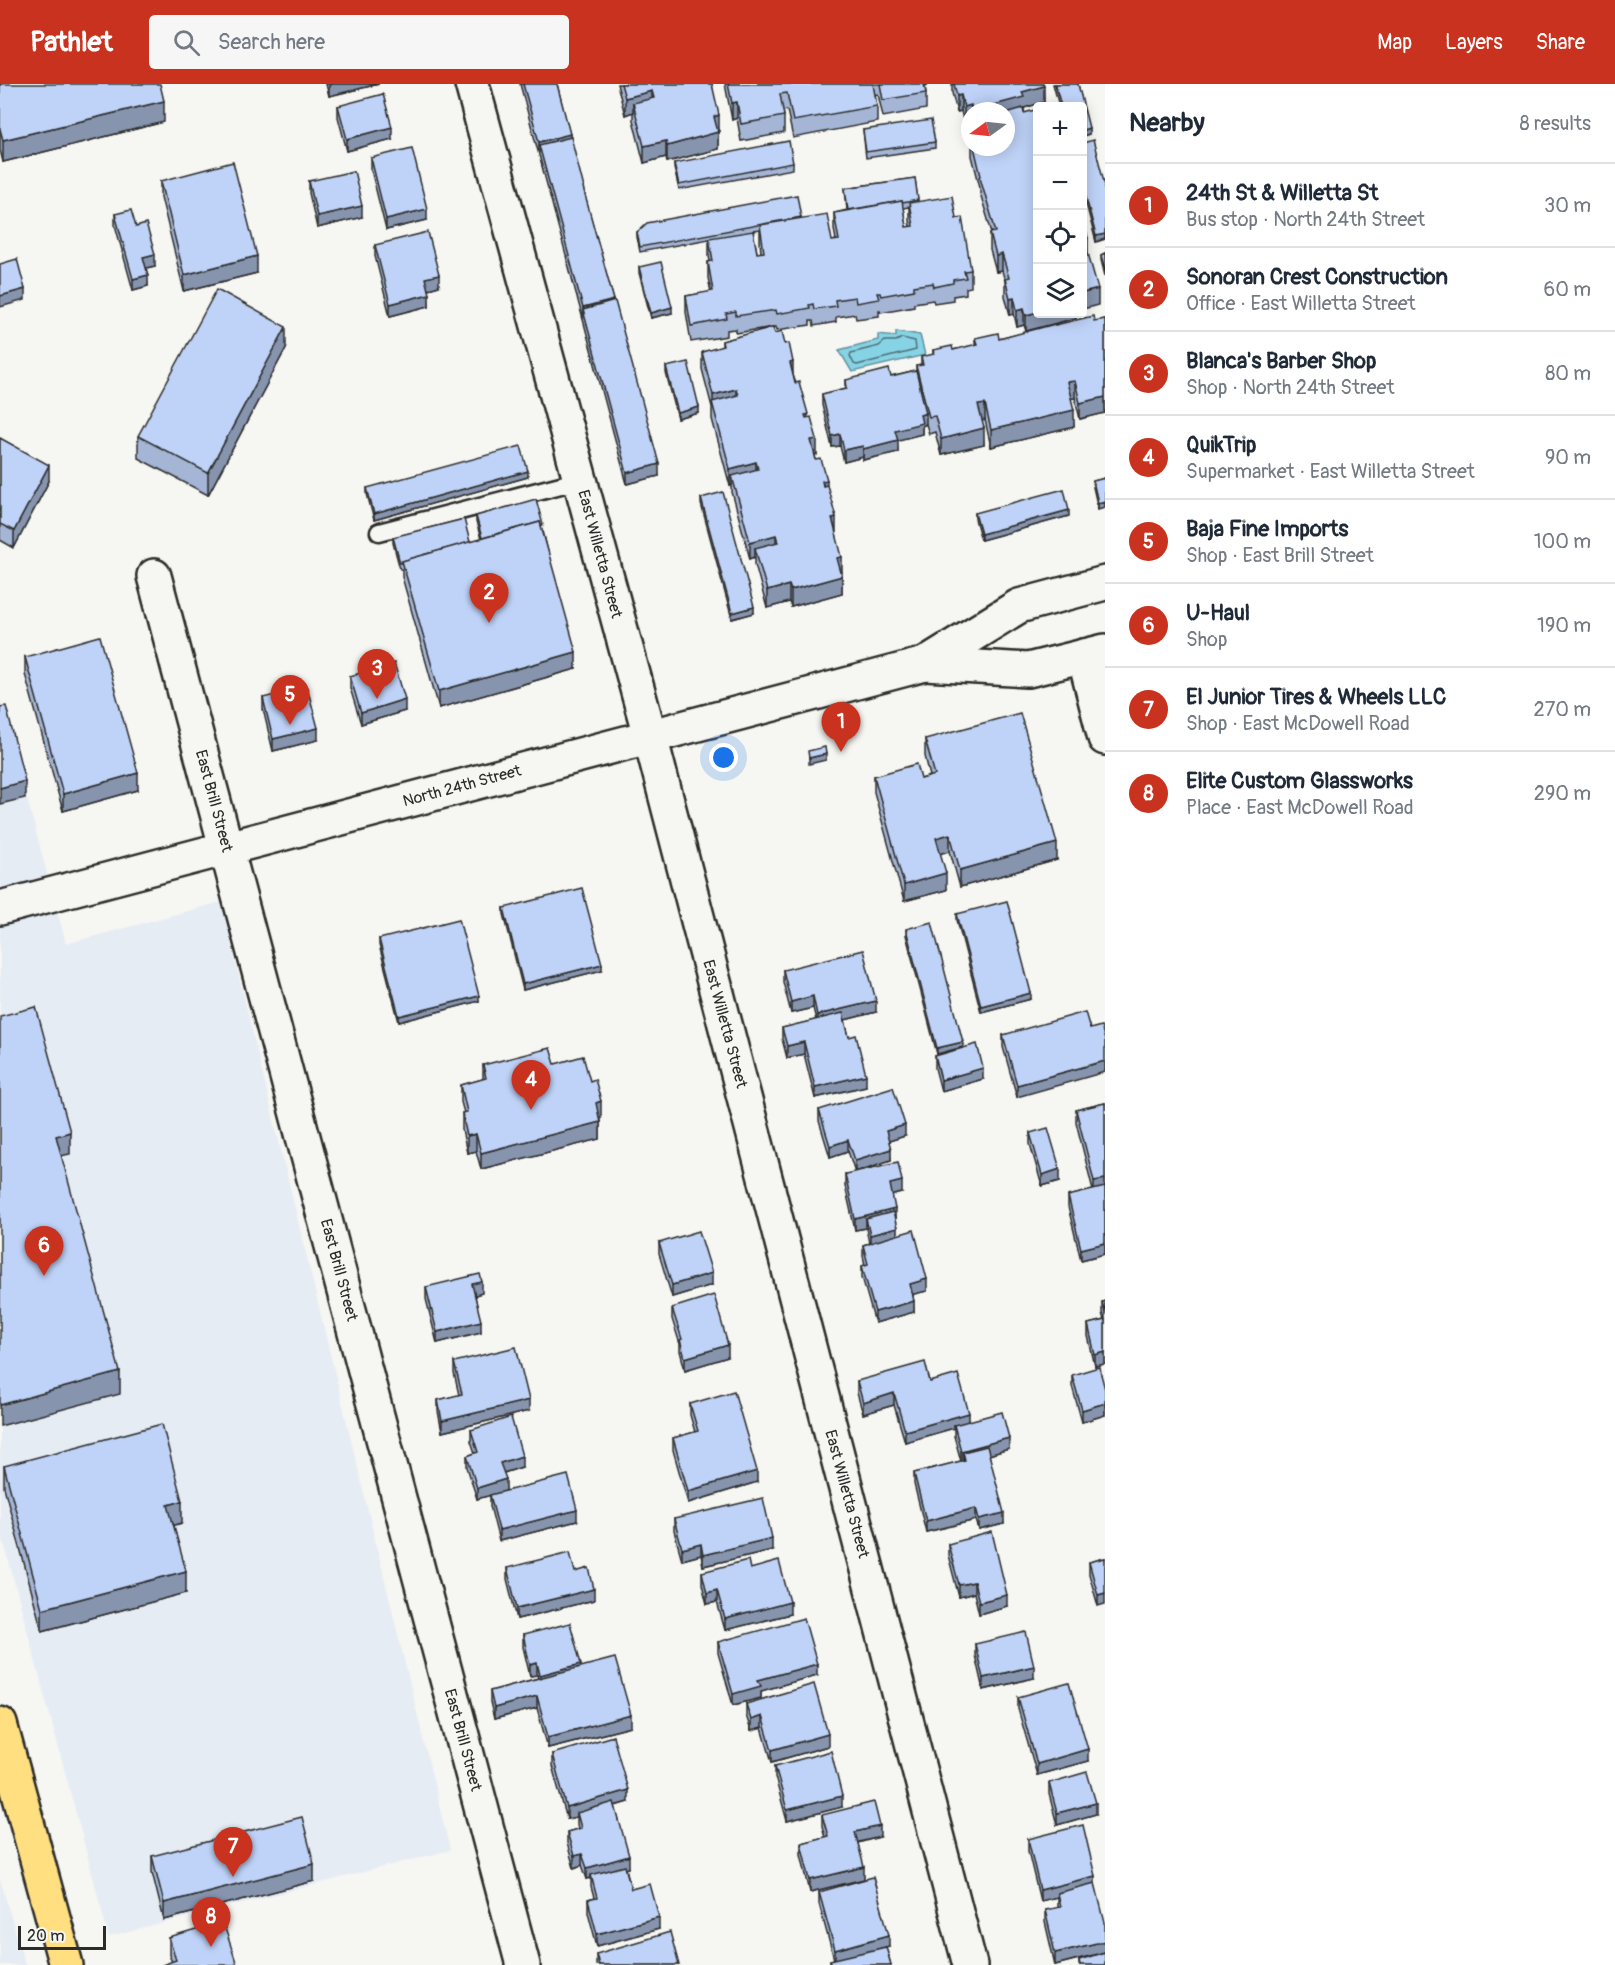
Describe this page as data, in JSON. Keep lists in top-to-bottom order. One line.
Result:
{"streets":{"street":["East Willetta Street","North 24th Street","East Brill Street"]},"crossings":[["East Willetta Street","North 24th Street"],["North 24th Street","East Brill Street"]],"scale_bar":"20 m","north":"left","page":{"header":"Pathlet","search":"Search here","nav":["Map","Layers","Share"],"heading":["Nearby","8 results"],"map_buttons":["+","−"],"list":[{"mark":"1","name":"24th St & Willetta St","note":"Bus stop · North 24th Street","value":"30 m"},{"mark":"2","name":"Sonoran Crest Construction","note":"Office · East Willetta Street","value":"60 m"},{"mark":"3","name":"Blanca's Barber Shop","note":"Shop · North 24th Street","value":"80 m"},{"mark":"4","name":"QuikTrip","note":"Supermarket · East Willetta Street","value":"90 m"},{"mark":"5","name":"Baja Fine Imports","note":"Shop · East Brill Street","value":"100 m"},{"mark":"6","name":"U-Haul","note":"Shop","value":"190 m"},{"mark":"7","name":"El Junior Tires & Wheels LLC","note":"Shop · East McDowell Road","value":"270 m"},{"mark":"8","name":"Elite Custom Glassworks","note":"Place · East McDowell Road","value":"290 m"}],"pins":["2","3","5","1","4","6","7","8"],"scale":"20 m"}}
